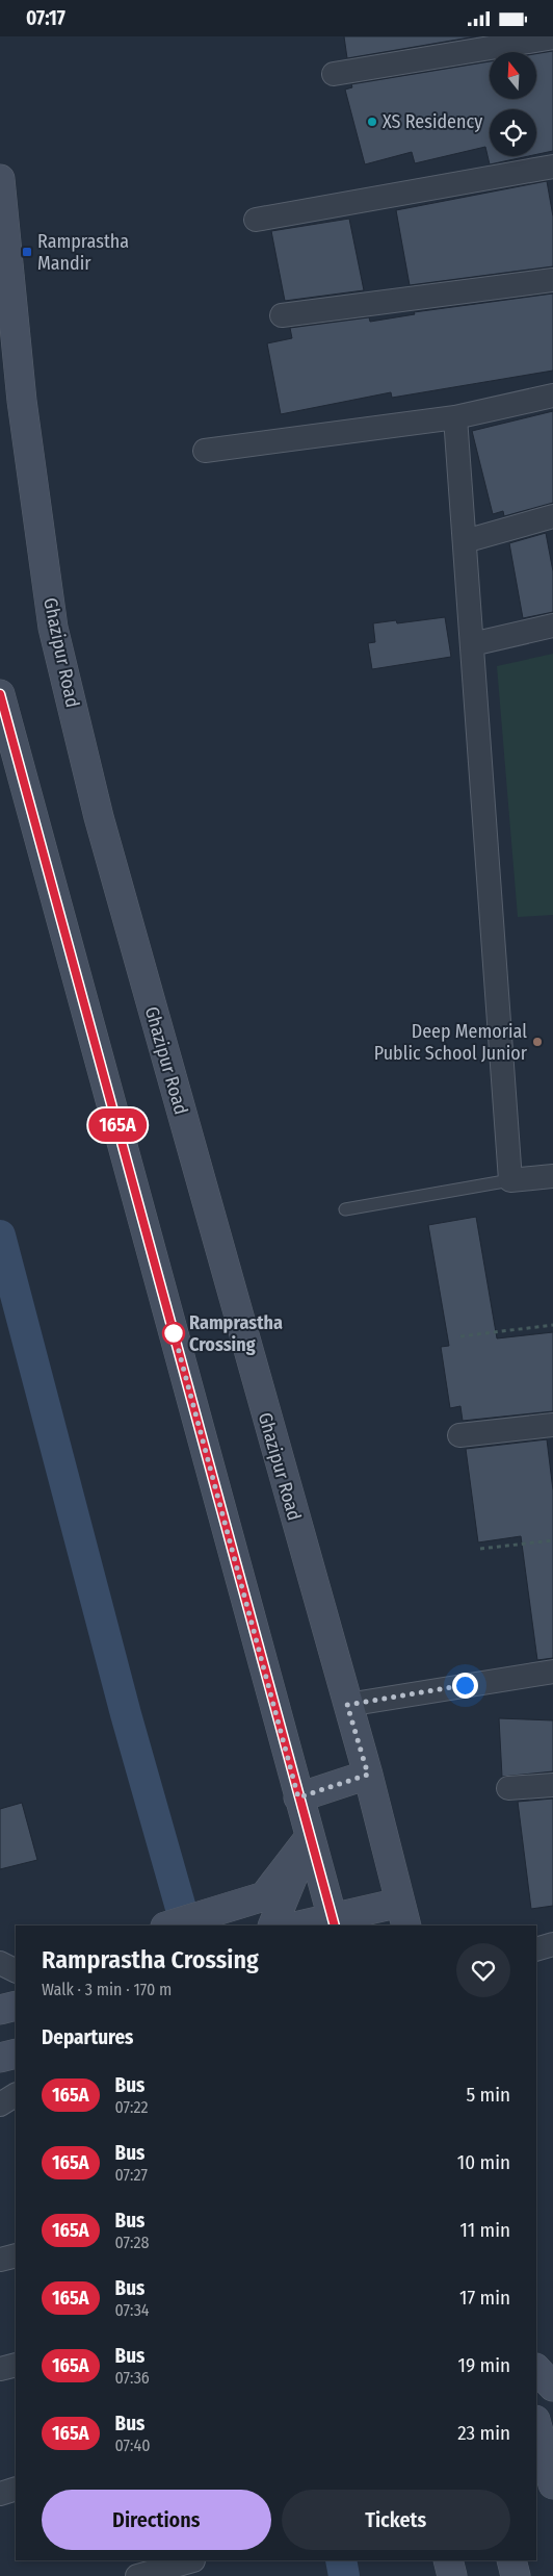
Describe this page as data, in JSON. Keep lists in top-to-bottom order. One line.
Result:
{"streets":{"main road":["Ghazipur Road"]},"places":{"other":["XS Residency","Deep Memorial Public School Junior","Ramprastha Crossing"],"transit":["Ramprastha Mandir"]},"lines":["bus line 165A"],"north":"top","page":{"status":"07:17","on_map":"165A","heading":[["Ramprastha Crossing","Walk · 3 min · 170 m"],"Departures"],"list":[{"mark":"165A","name":"Bus","note":"07:22","value":"5 min"},{"mark":"165A","name":"Bus","note":"07:27","value":"10 min"},{"mark":"165A","name":"Bus","note":"07:28","value":"11 min"},{"mark":"165A","name":"Bus","note":"07:34","value":"17 min"},{"mark":"165A","name":"Bus","note":"07:36","value":"19 min"},{"mark":"165A","name":"Bus","note":"07:40","value":"23 min"}],"buttons":["Directions","Tickets"]}}
